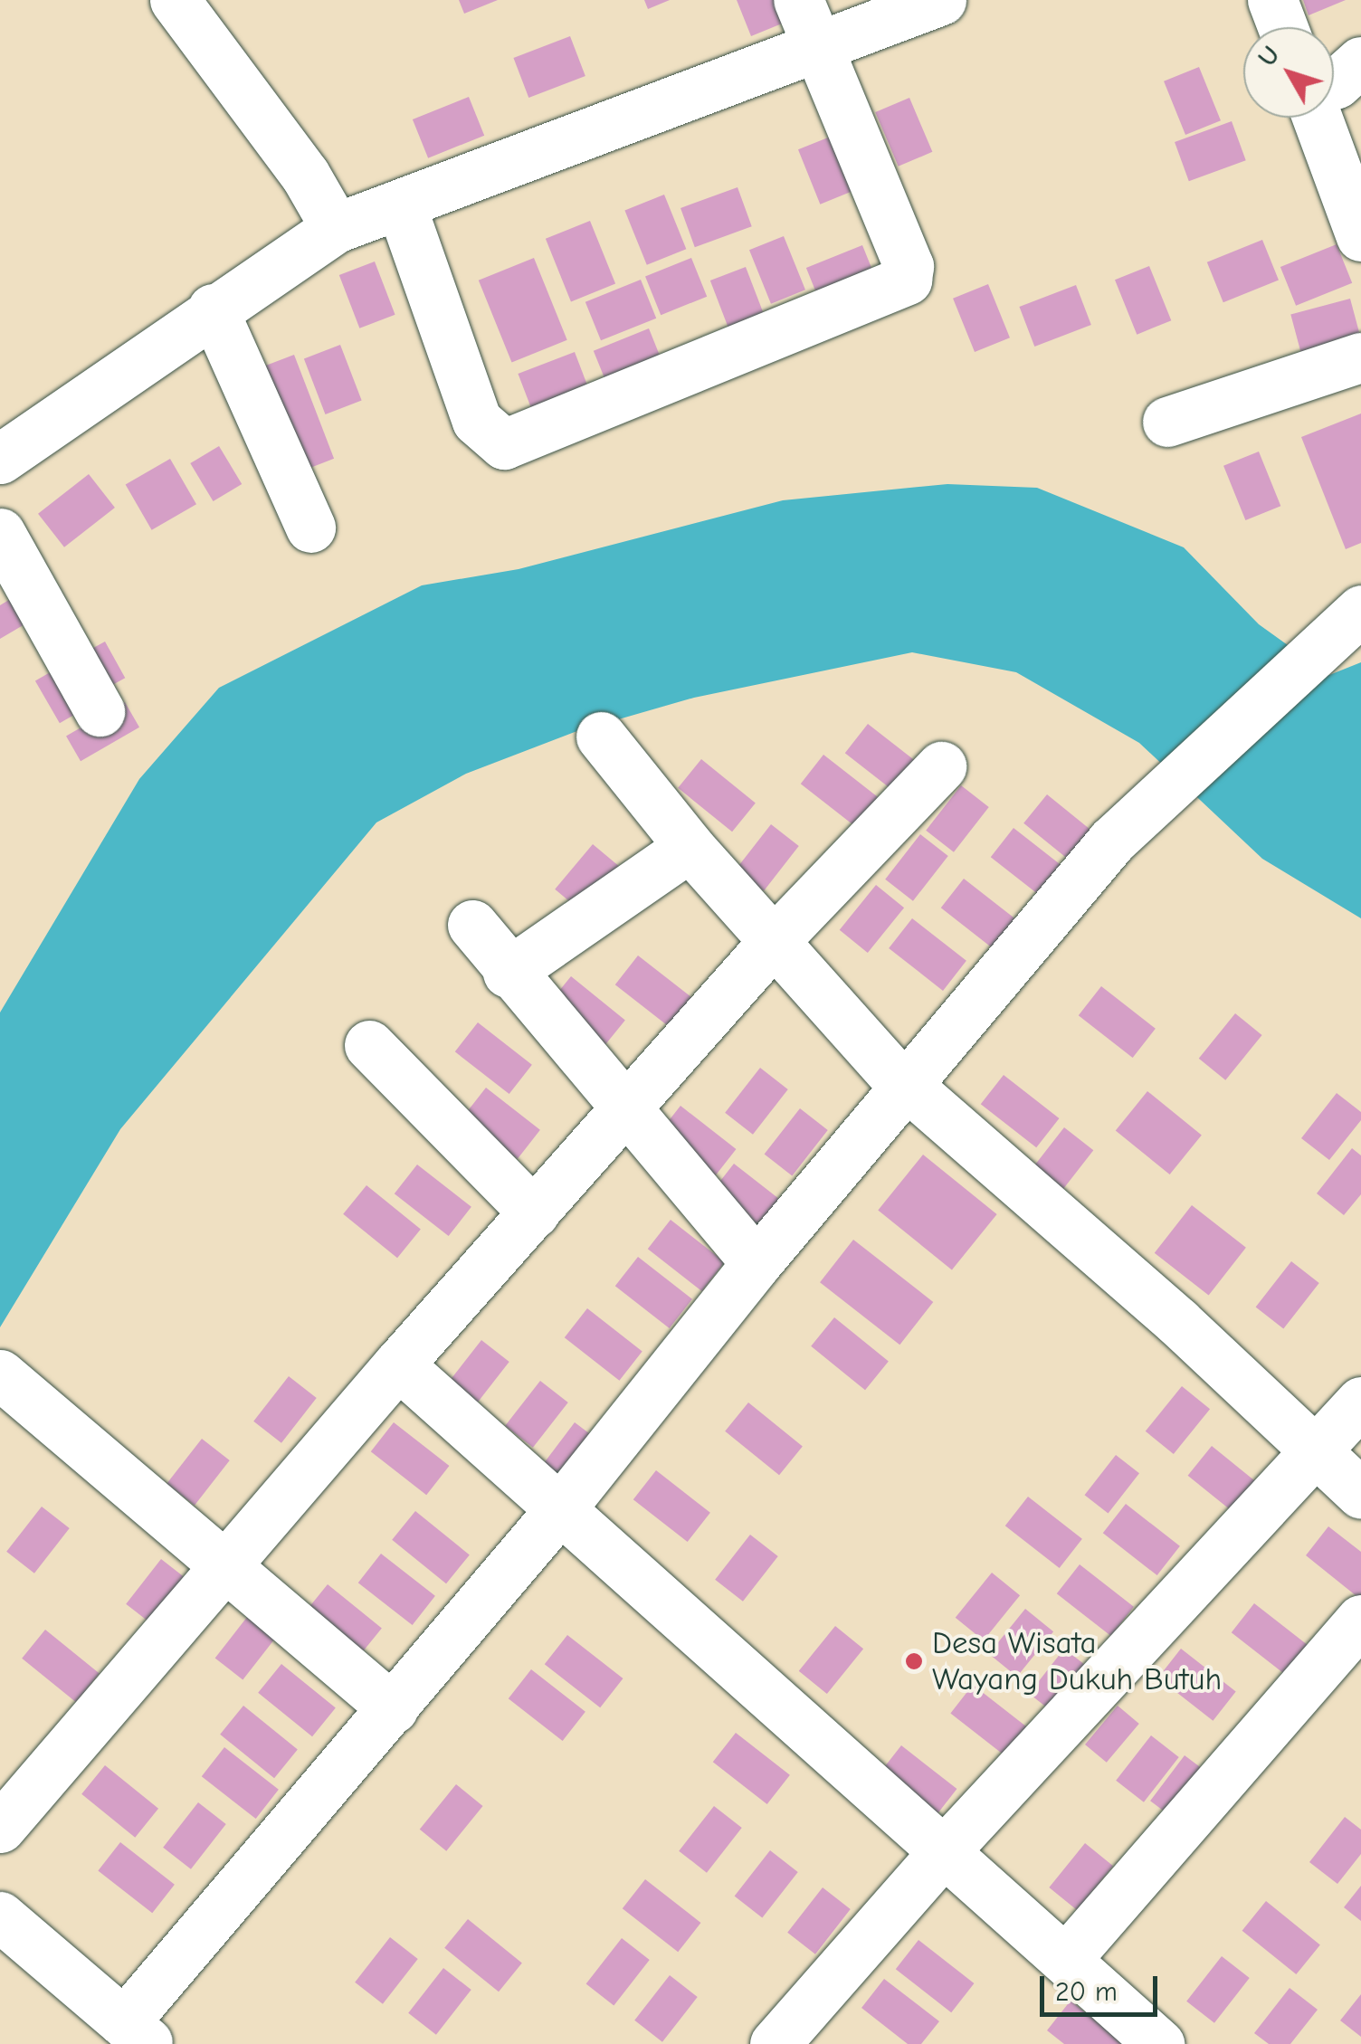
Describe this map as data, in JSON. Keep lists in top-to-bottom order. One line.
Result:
{"places":["Desa Wisata Wayang Dukuh Butuh"],"scale_bar":"20 m","north":"top left"}
